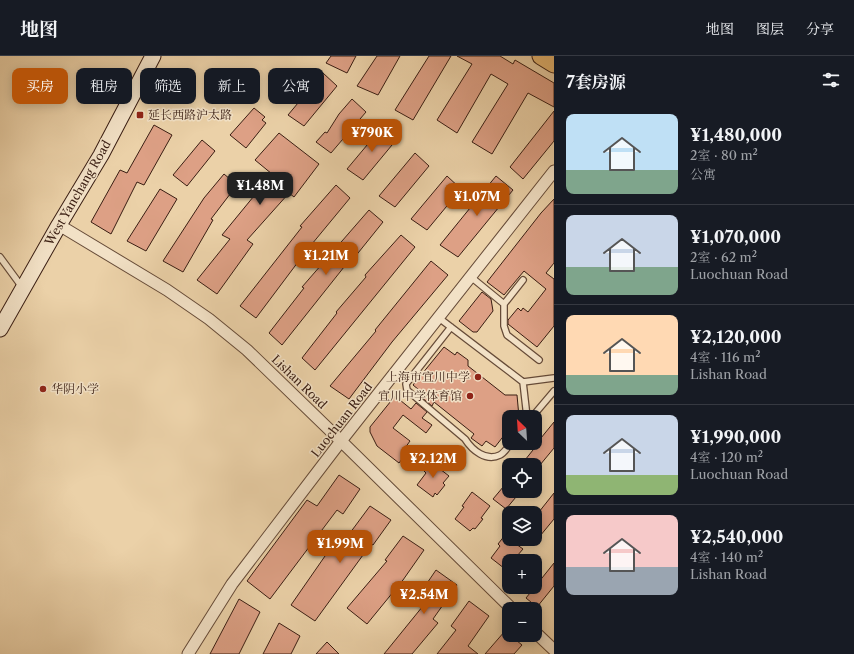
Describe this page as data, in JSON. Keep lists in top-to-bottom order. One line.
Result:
{"streets":{"street":["West Yanchang Road","Lishan Road","Luochuan Road"]},"crossings":[["West Yanchang Road","Lishan Road"],["Lishan Road","Luochuan Road"]],"places":{"transit":["延长西路沪太路"],"other":["上海市宜川中学","华阴小学","宜川中学体育馆"]},"north":"top left","page":{"header":"地图","nav":["地图","图层","分享"],"heading":"7套房源","chip":["买房","租房","筛选","新上","公寓"],"list":[{"name":"¥1,480,000","note":"2室 · 80 m² · 公寓"},{"name":"¥1,070,000","note":"2室 · 62 m² · Luochuan Road"},{"name":"¥2,120,000","note":"4室 · 116 m² · Lishan Road"},{"name":"¥1,990,000","note":"4室 · 120 m² · Luochuan Road"},{"name":"¥2,540,000","note":"4室 · 140 m² · Lishan Road"}],"price":["¥790K","¥1.48M","¥1.07M","¥1.21M","¥2.12M","¥1.99M","¥2.54M"],"map_buttons":["+","−"]}}
